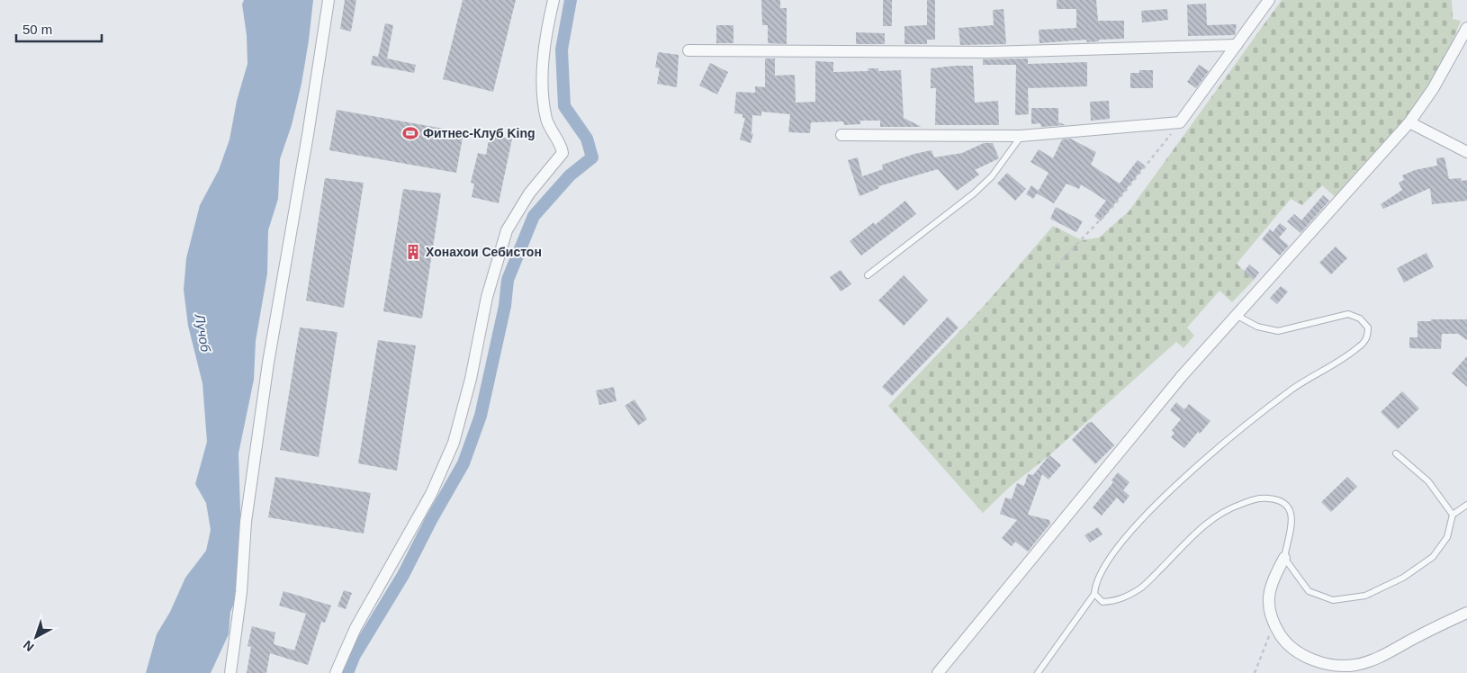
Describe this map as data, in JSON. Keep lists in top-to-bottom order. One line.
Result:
{"water":["Лучоб"],"places":{"sports":["Фитнес-Клуб King"],"building":["Хонахои Себистон"]},"scale_bar":"50 m","north":"bottom left"}
